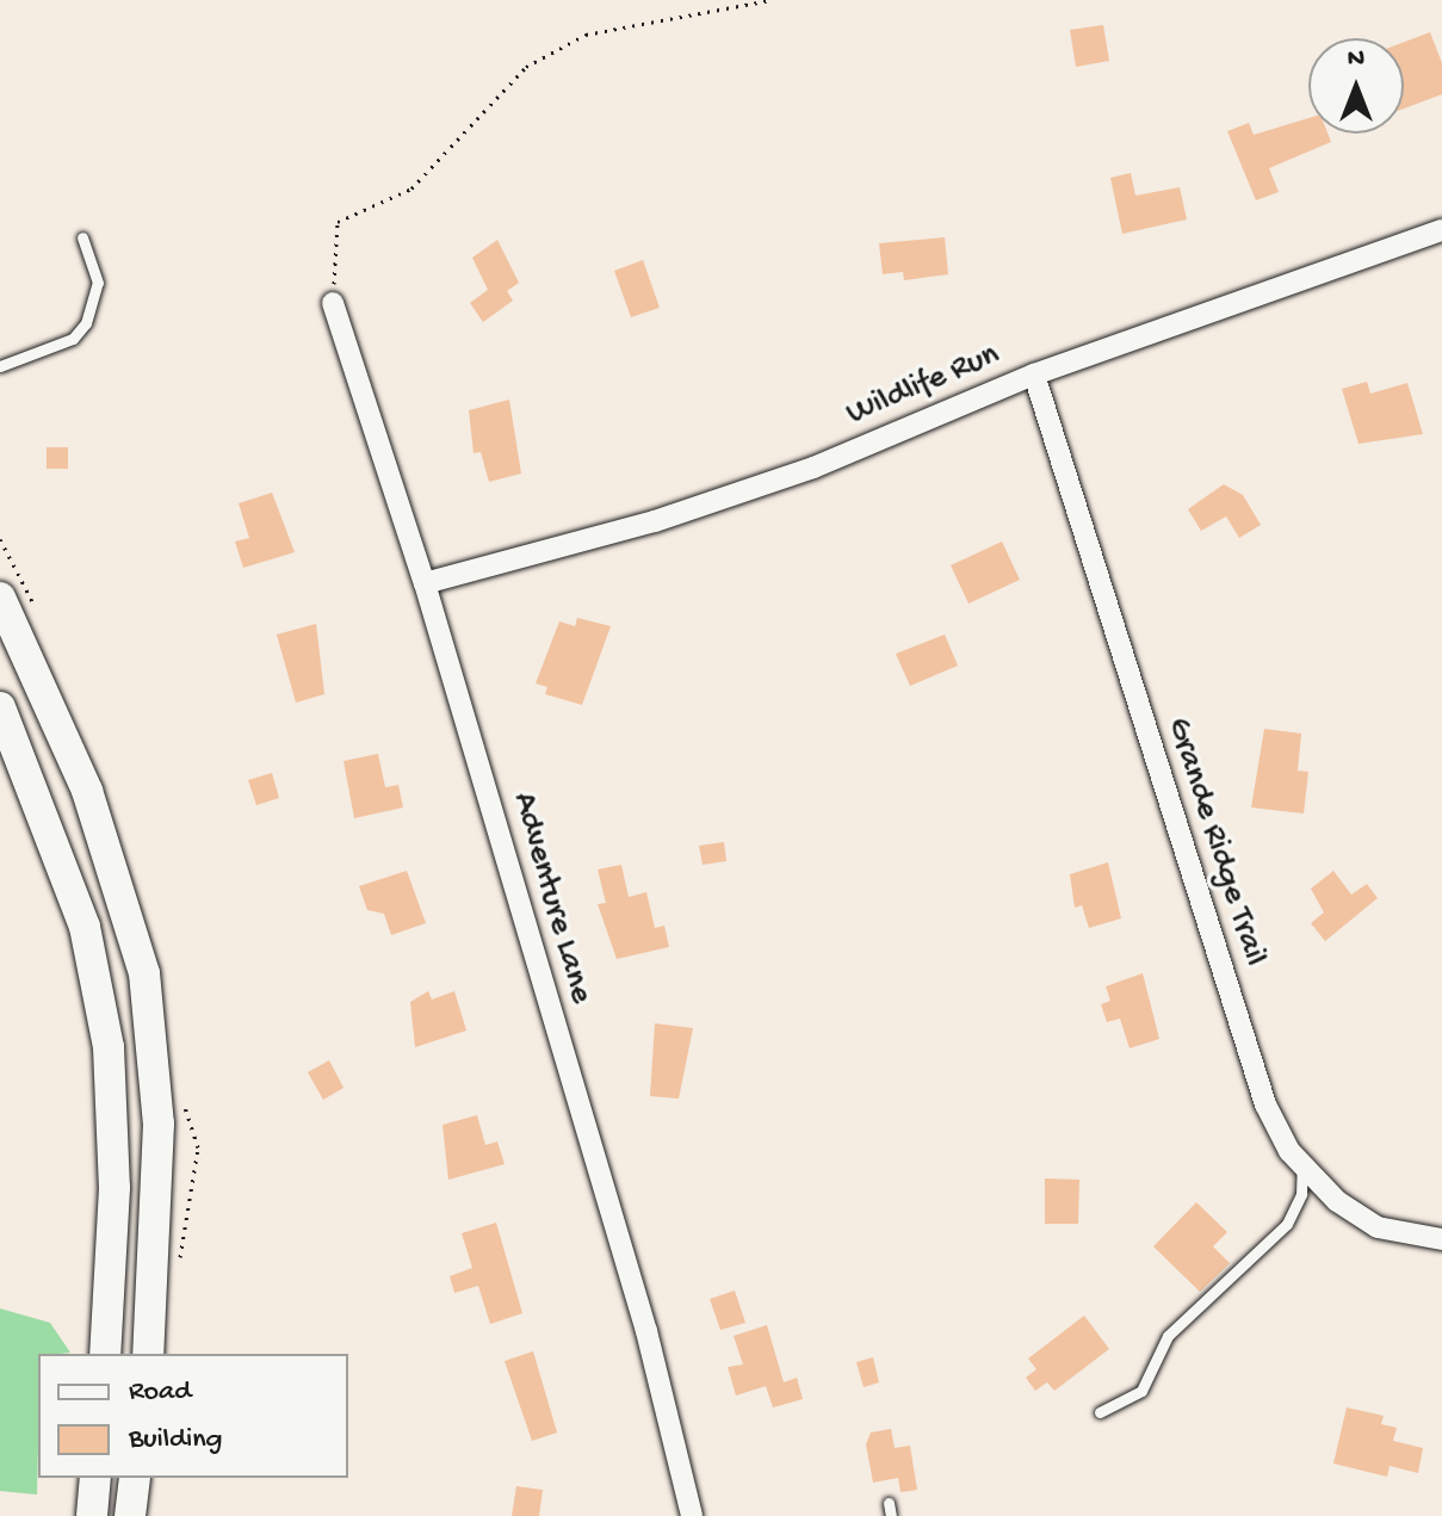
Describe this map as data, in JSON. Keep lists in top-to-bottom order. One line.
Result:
{"streets":{"street":["Wildlife Run","Grande Ridge Trail","Adventure Lane"]},"crossings":[["Wildlife Run","Grande Ridge Trail"],["Wildlife Run","Adventure Lane"]],"legend":["Road","Building"],"north":"top"}
